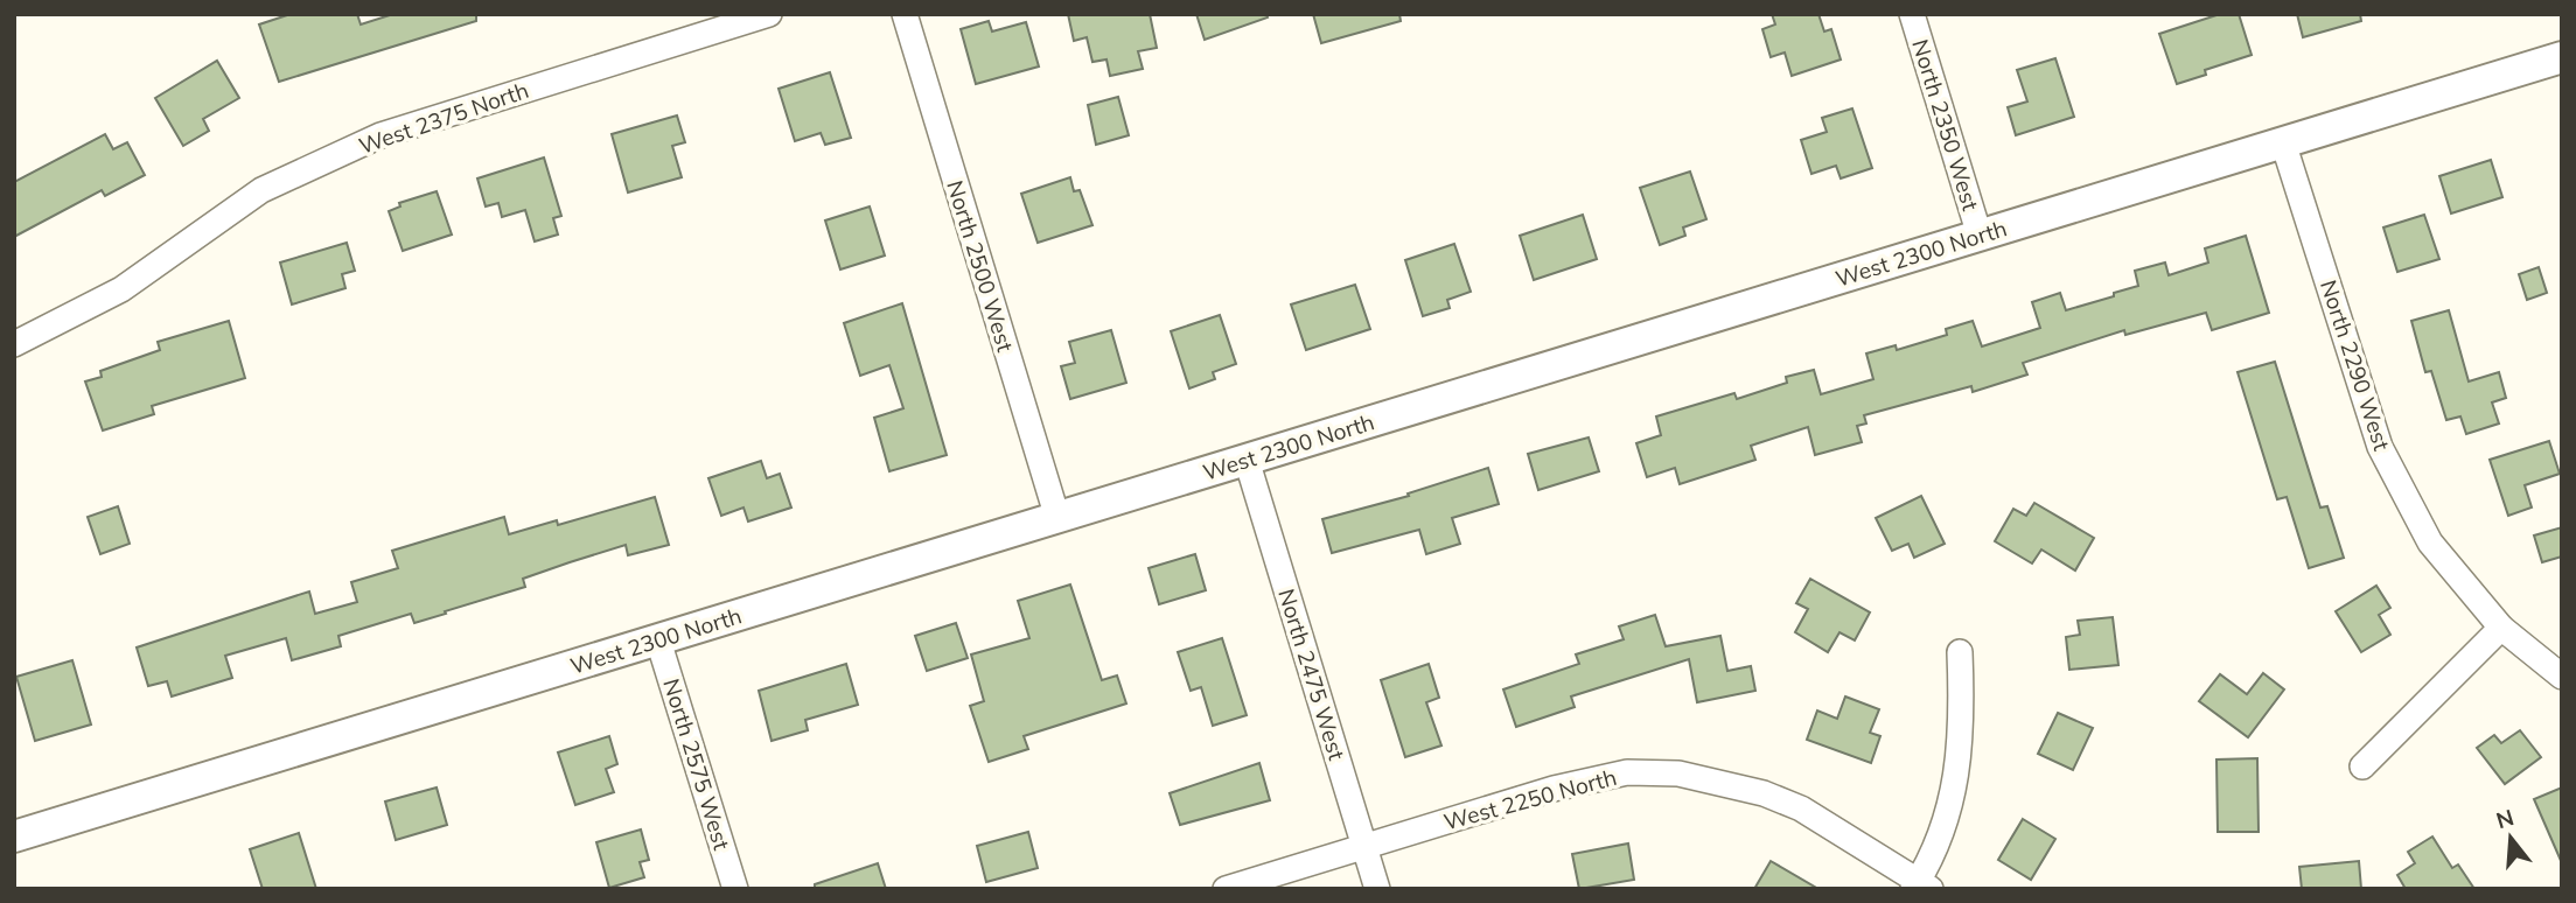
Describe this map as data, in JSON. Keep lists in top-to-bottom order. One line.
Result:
{"streets":{"street":["West 2375 North","North 2350 West","West 2300 North","North 2500 West","North 2290 West","North 2475 West","North 2575 West","West 2250 North"]},"crossings":[["North 2350 West","West 2300 North"],["West 2300 North","North 2500 West"],["West 2300 North","North 2290 West"],["West 2300 North","North 2475 West"],["West 2300 North","North 2575 West"],["North 2475 West","West 2250 North"]],"north":"top"}
